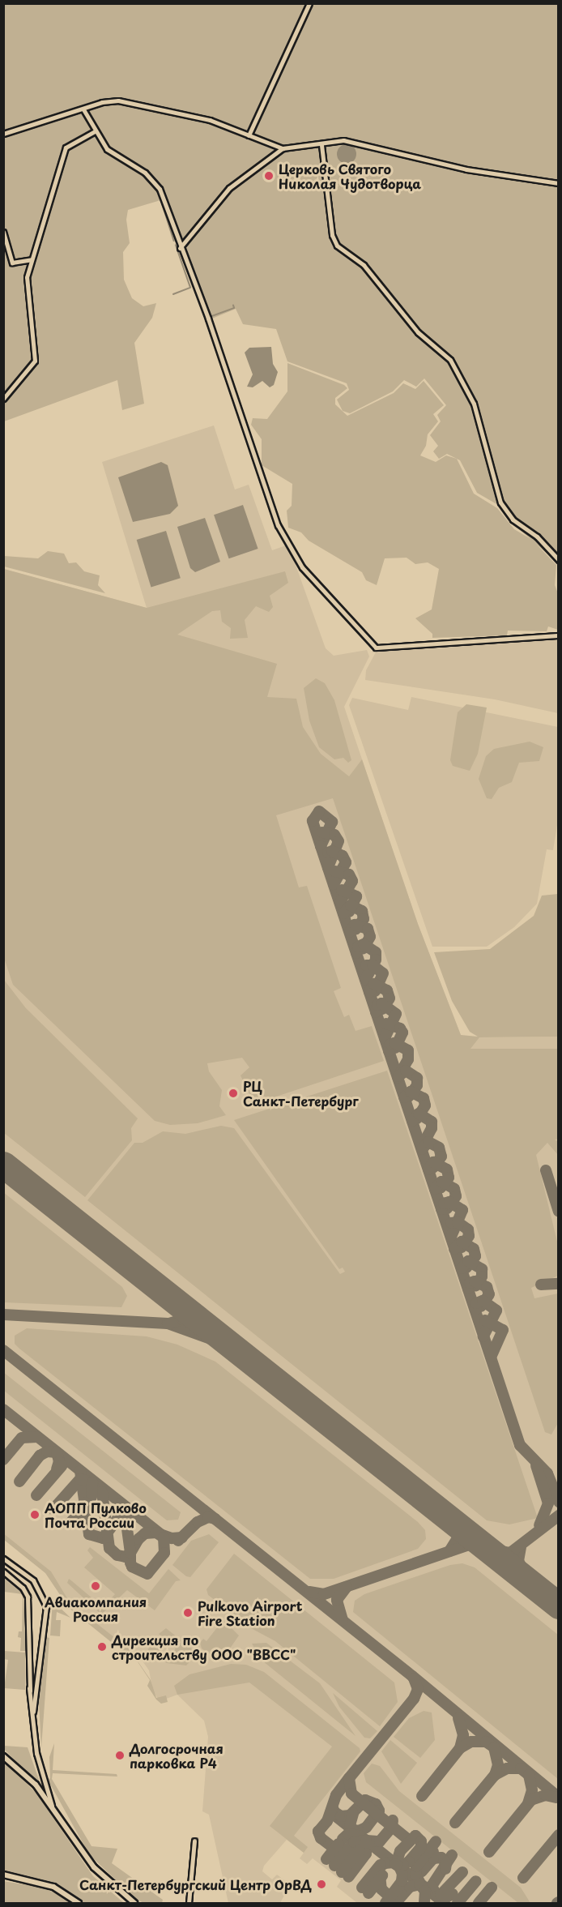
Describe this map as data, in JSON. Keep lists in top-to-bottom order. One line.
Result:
{"places":["Церковь Святого Николая Чудотворца","РЦ Санкт-Петербург","АОПП Пулково Почта России","Авиакомпания Россия","Pulkovo Airport Fire Station","Дирекция по строительству ООО \"ВВСС\"","Долгосрочная парковка P4","Санкт-Петербургский Центр ОрВД"]}
